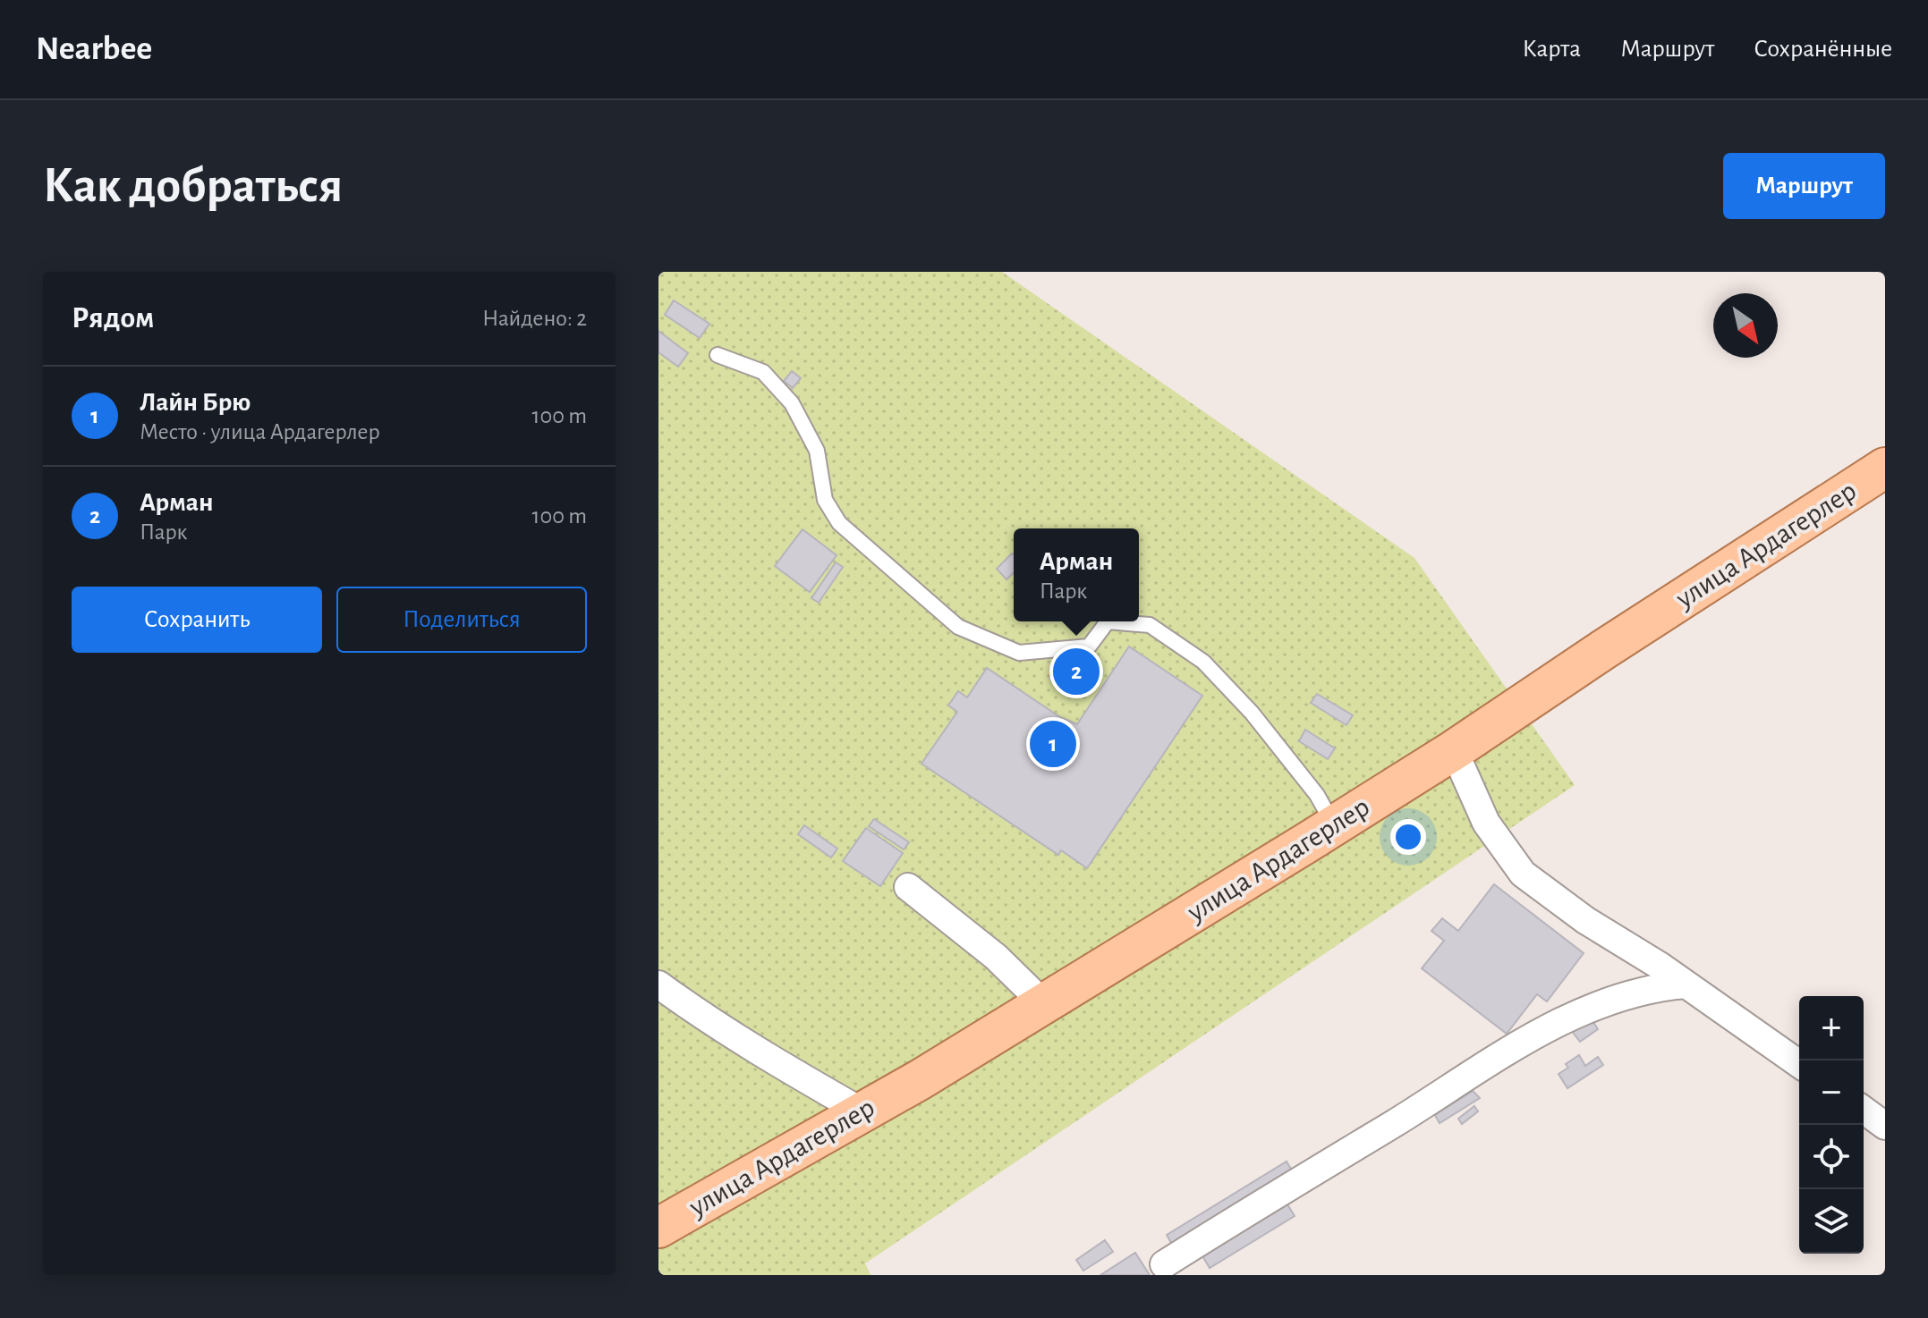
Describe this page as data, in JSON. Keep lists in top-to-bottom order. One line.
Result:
{"streets":{"main road":["улица Ардагерлер"]},"north":"bottom right","page":{"header":"Nearbee","nav":["Карта","Маршрут","Сохранённые"],"buttons":["Маршрут",["Сохранить","Поделиться"]],"title":"Как добраться","heading":["Рядом","Найдено: 2"],"list":[{"mark":"1","name":"Лайн Брю","note":"Место · улица Ардагерлер","value":"100 m"},{"mark":"2","name":"Арман","note":"Парк","value":"100 m"}],"popup":["Арман","Парк"],"pins":["2","1"],"map_buttons":["+","−"]}}
